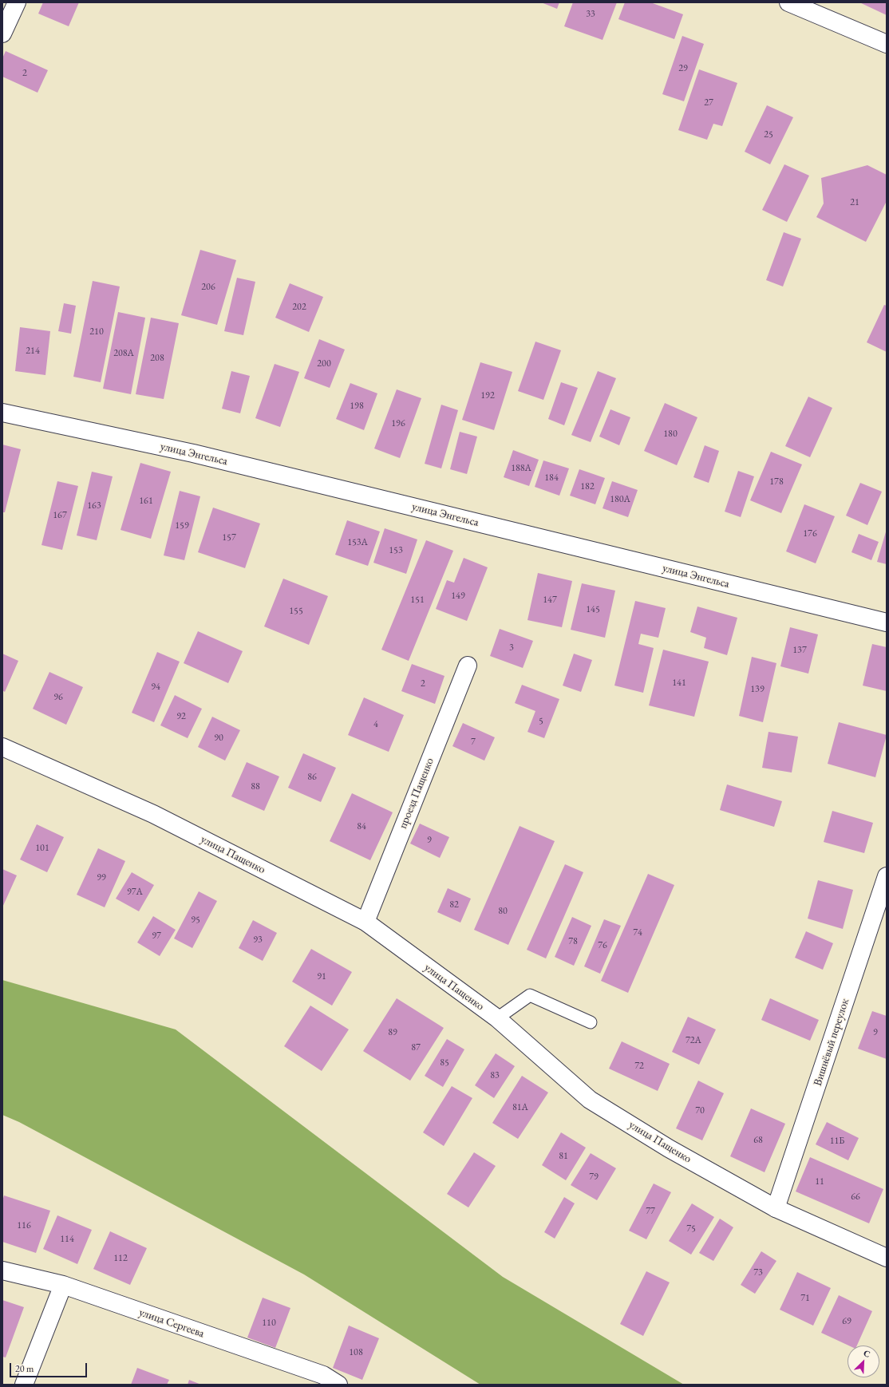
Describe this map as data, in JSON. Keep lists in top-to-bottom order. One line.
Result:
{"streets":{"street":["улица Энгельса","проезд Пащенко","улица Пащенко","Вишнёвый переулок","улица Сергеева"]},"crossings":[["проезд Пащенко","улица Пащенко"],["улица Пащенко","Вишнёвый переулок"]],"house_numbers":["33","29","2","27","25","21","206","202","210","214","208А","208","200","192","198","196","180","188А","184","178","182","180А","161","163","167","159","176","157","153А","153","149","151","147","145","155","3","137","141","2","94","139","96","92","5","4","90","7","86","88","84","9","101","99","97А","82","80","95","74","97","93","78","76","91","89","9","72А","87","85","72","83","81А","70","68","11Б","81","79","11","66","77","116","75","114","112","73","71","69","110","108"],"scale_bar":"20 m","north":"top right"}
